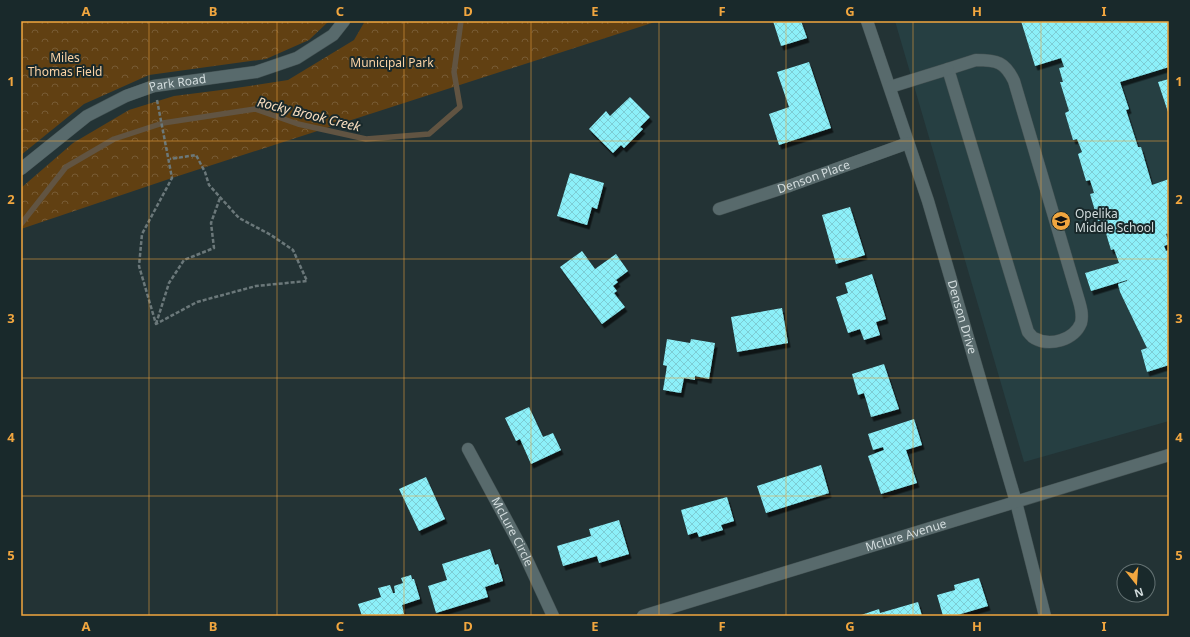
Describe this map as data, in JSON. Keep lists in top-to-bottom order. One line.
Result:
{"streets":{"street":["Park Road","Denson Place","Denson Drive","McLure Circle","Mclure Avenue"]},"crossings":[["Denson Place","Denson Drive"],["Denson Drive","Mclure Avenue"]],"water":["Rocky Brook Creek"],"parks":["Miles Thomas Field","Municipal Park"],"places":{"school or university":["Opelika Middle School"]},"north":"bottom","grid":{"columns":["A","B","C","D","E","F","G","H","I"],"rows":["1","2","3","4","5"]}}
